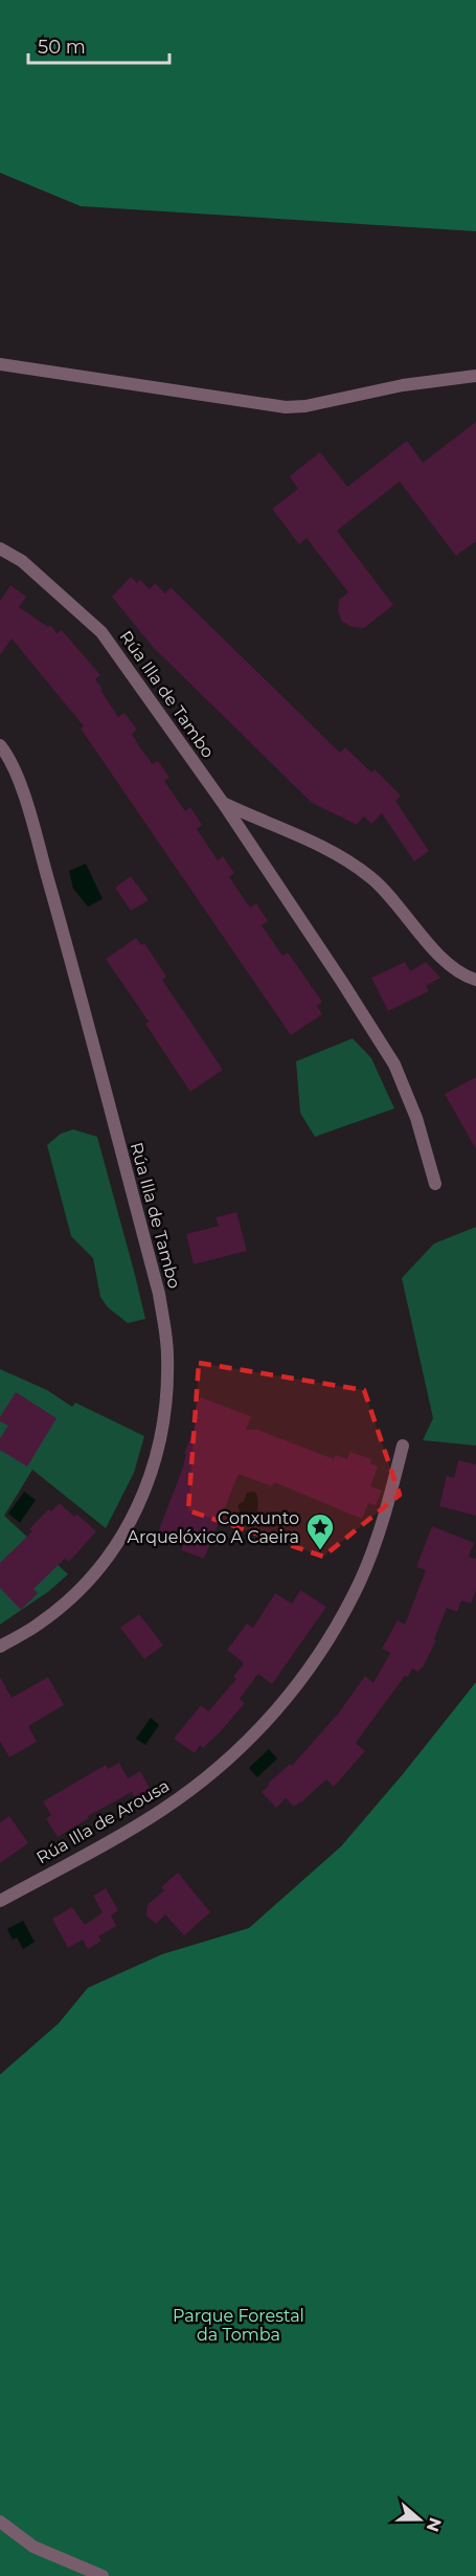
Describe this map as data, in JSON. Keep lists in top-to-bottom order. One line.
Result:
{"streets":{"street":["Rúa Illa de Tambo","Rúa Illa de Arousa"]},"parks":["Parque Forestal da Tomba"],"places":{"place":["Conxunto Arquelóxico A Caeira"]},"scale_bar":"50 m","north":"right"}
